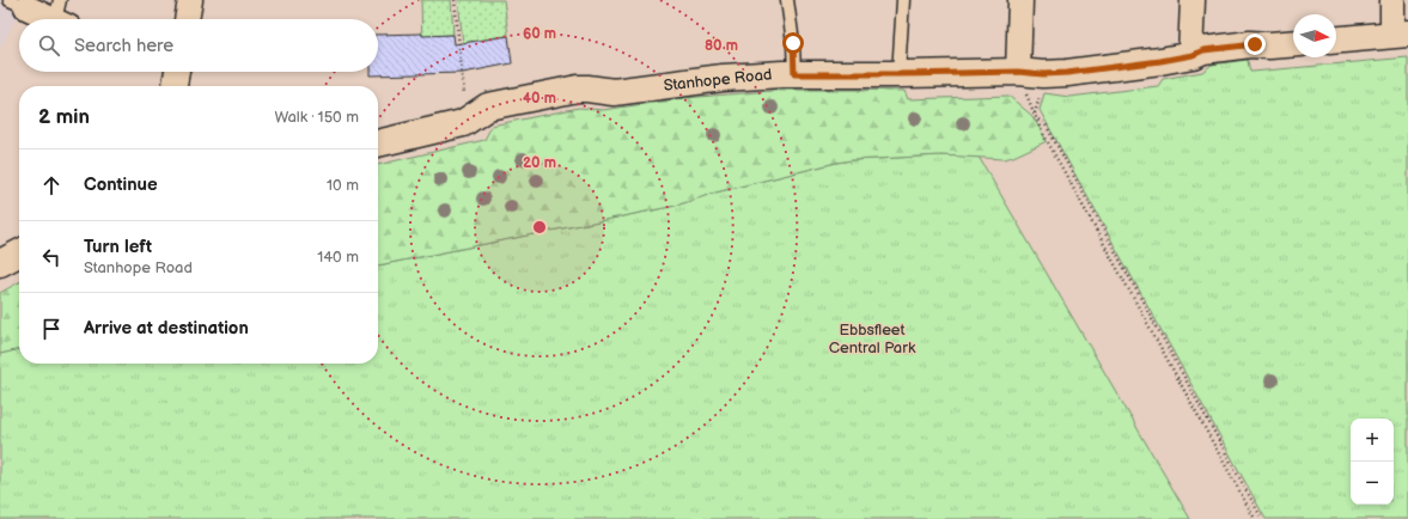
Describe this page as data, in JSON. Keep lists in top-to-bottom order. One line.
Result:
{"streets":{"main road":["Stanhope Road"]},"parks":["Ebbsfleet Central Park"],"north":"right","page":{"search":"Search here","heading":["2 min","Walk · 150 m"],"list":[["Continue","10 m"],["Turn left","Stanhope Road","140 m"],"Arrive at destination"],"map_buttons":["+","−"]},"rings":["60 m","80 m","40 m","20 m"]}
